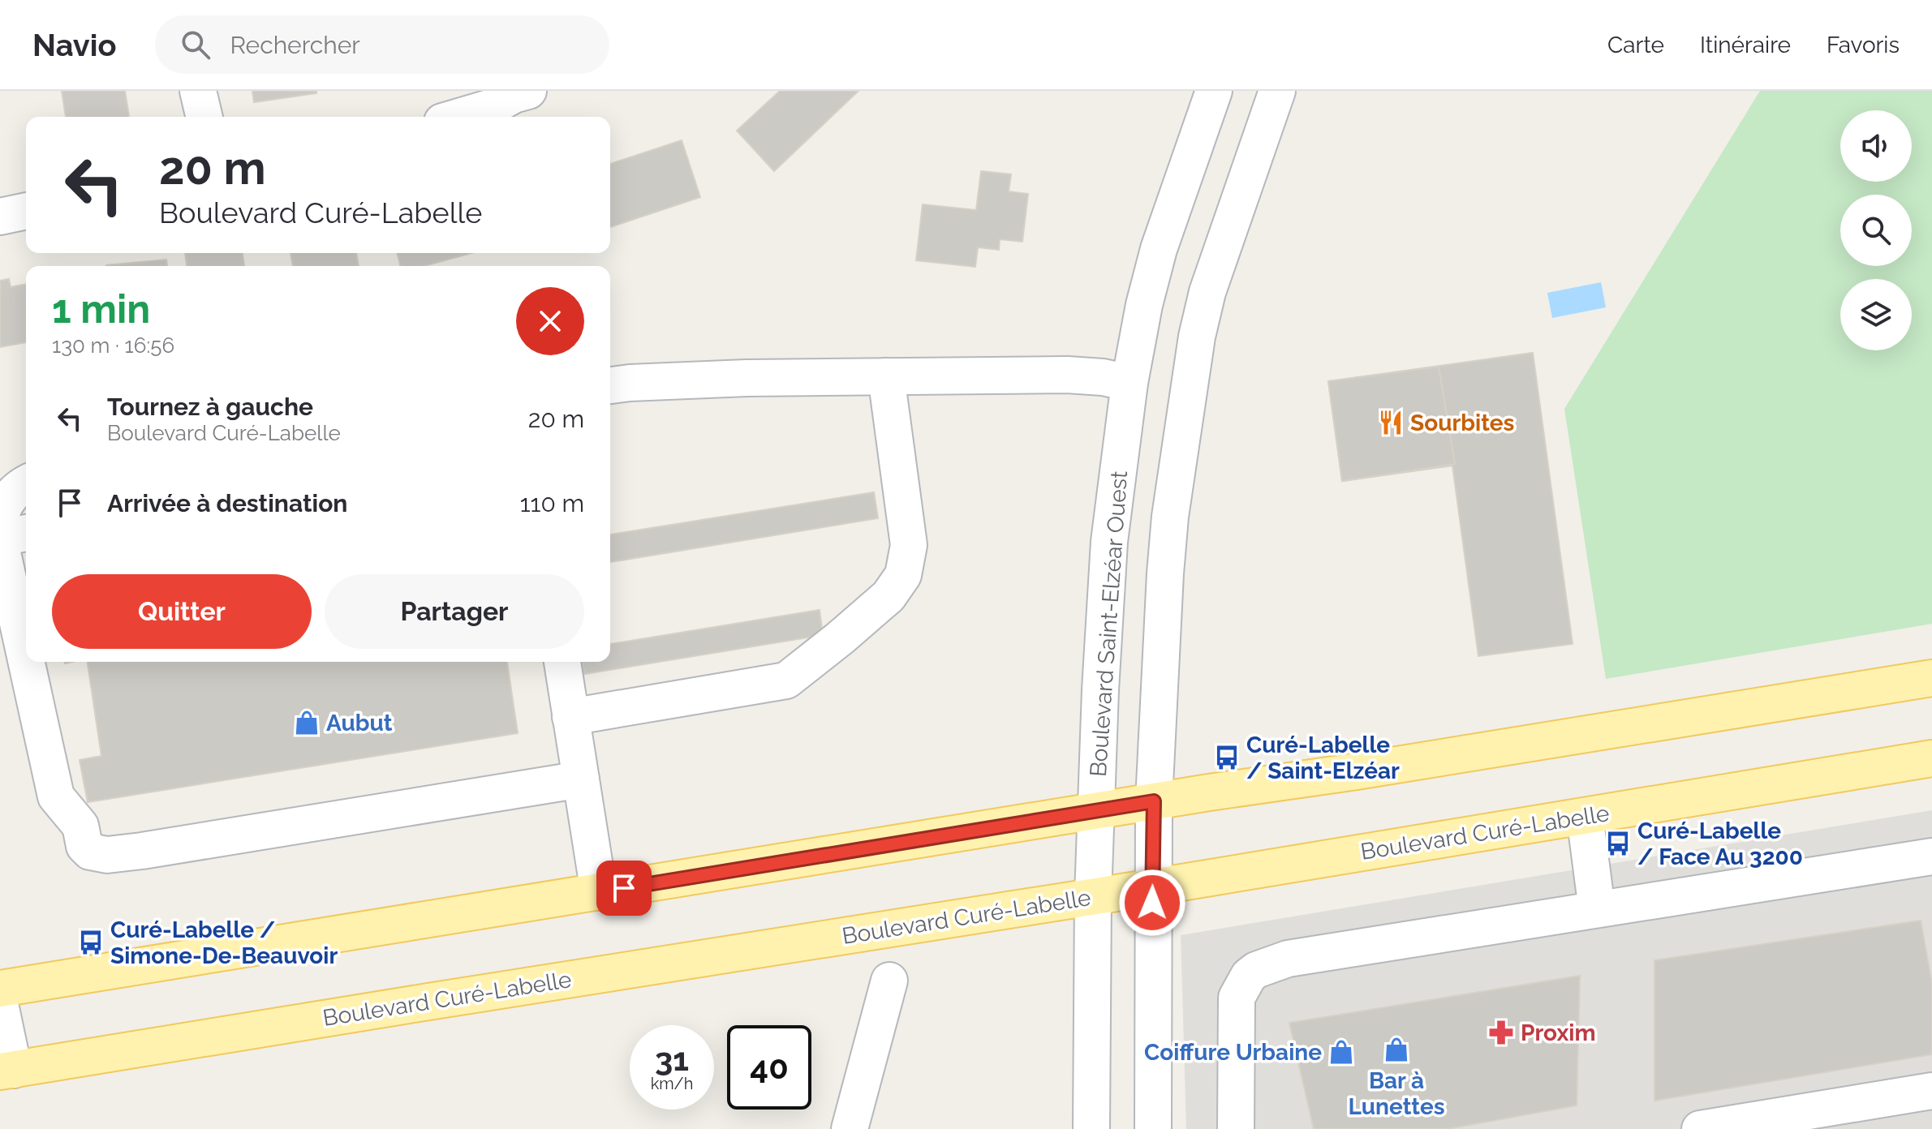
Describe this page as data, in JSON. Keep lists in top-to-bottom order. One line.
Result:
{"streets":{"main road":["Boulevard Curé-Labelle"],"street":["Boulevard Saint-Elzéar Ouest"]},"crossings":[["Boulevard Saint-Elzéar Ouest","Boulevard Curé-Labelle"]],"places":{"restaurant":["Sourbites"],"shop":["Aubut","Bar à Lunettes","Coiffure Urbaine"],"bus stop":["Curé-Labelle / Saint-Elzéar","Curé-Labelle / Face Au 3200","Curé-Labelle / Simone-De-Beauvoir"],"pharmacy":["Proxim"]},"page":{"header":"Navio","search":"Rechercher","nav":["Carte","Itinéraire","Favoris"],"turn":["20 m","Boulevard Curé-Labelle"],"heading":["1 min","130 m · 16:56"],"list":[{"name":"Tournez à gauche","note":"Boulevard Curé-Labelle","value":"20 m"},{"name":"Arrivée à destination","value":"110 m"}],"buttons":["Quitter","Partager"],"speed":"31 km/h","limit":"40"}}
